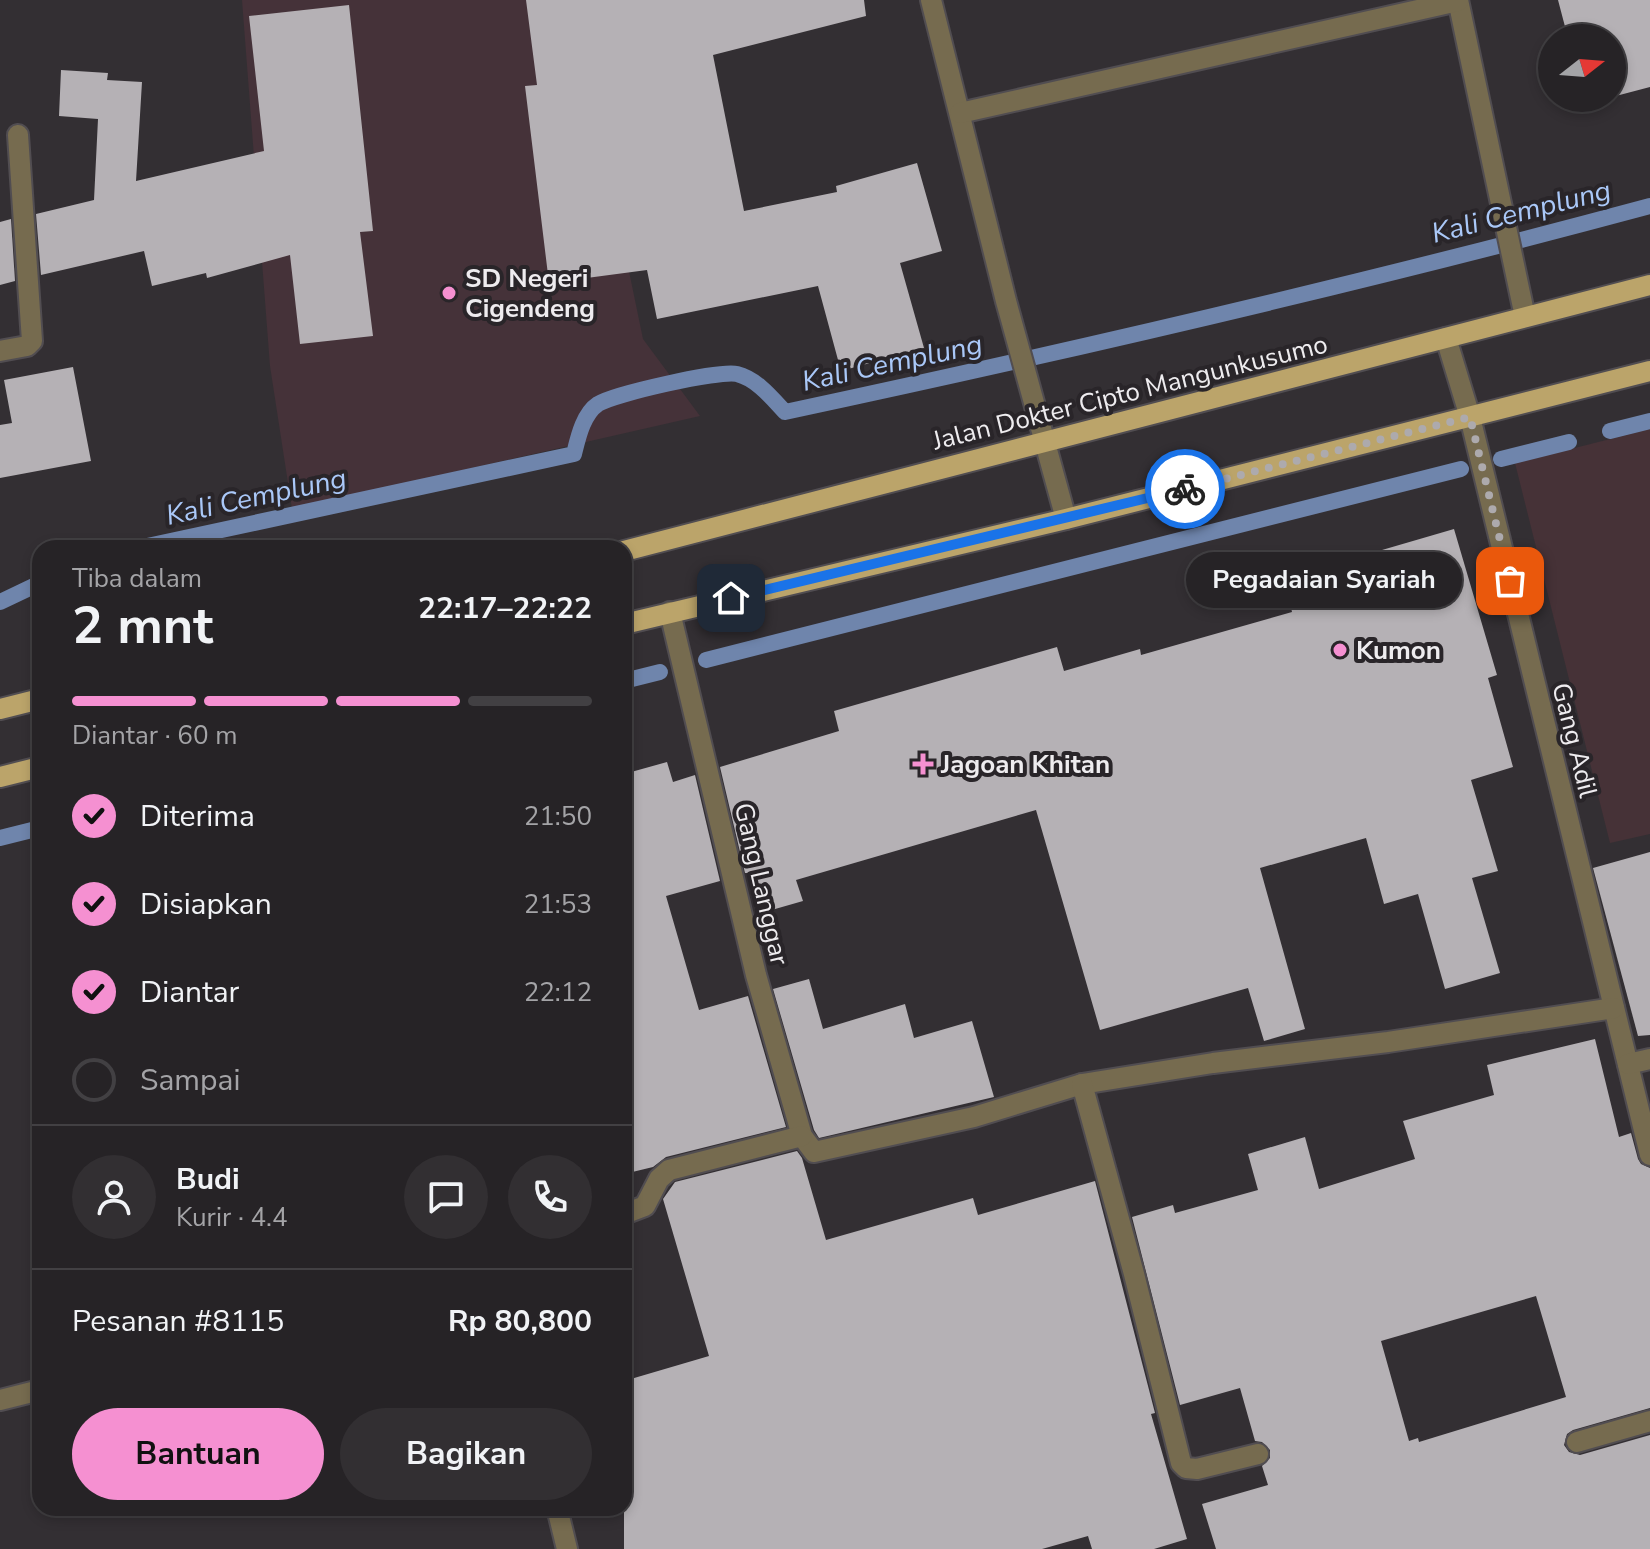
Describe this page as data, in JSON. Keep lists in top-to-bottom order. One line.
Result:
{"streets":{"main road":["Jalan Dokter Cipto Mangunkusumo"],"street":["Gang Adil","Gang Langgar"]},"crossings":[["Jalan Dokter Cipto Mangunkusumo","Gang Adil"]],"water":["Kali Cemplung"],"places":{"other":["SD Negeri Cigendeng","Pegadaian Syariah","Kumon"],"health":["Jagoan Khitan"]},"north":"right","page":{"heading":["2 mnt","Tiba dalam","22:17–22:22"],"panel":["Budi","Kurir · 4.4","Pesanan #8115","Rp 80,800"],"bubble":"Pegadaian Syariah","bar":"Diantar · 60 m","list":[["Diterima","21:50"],["Disiapkan","21:53"],["Diantar","22:12"],"Sampai"],"buttons":["Bantuan","Bagikan"]}}
